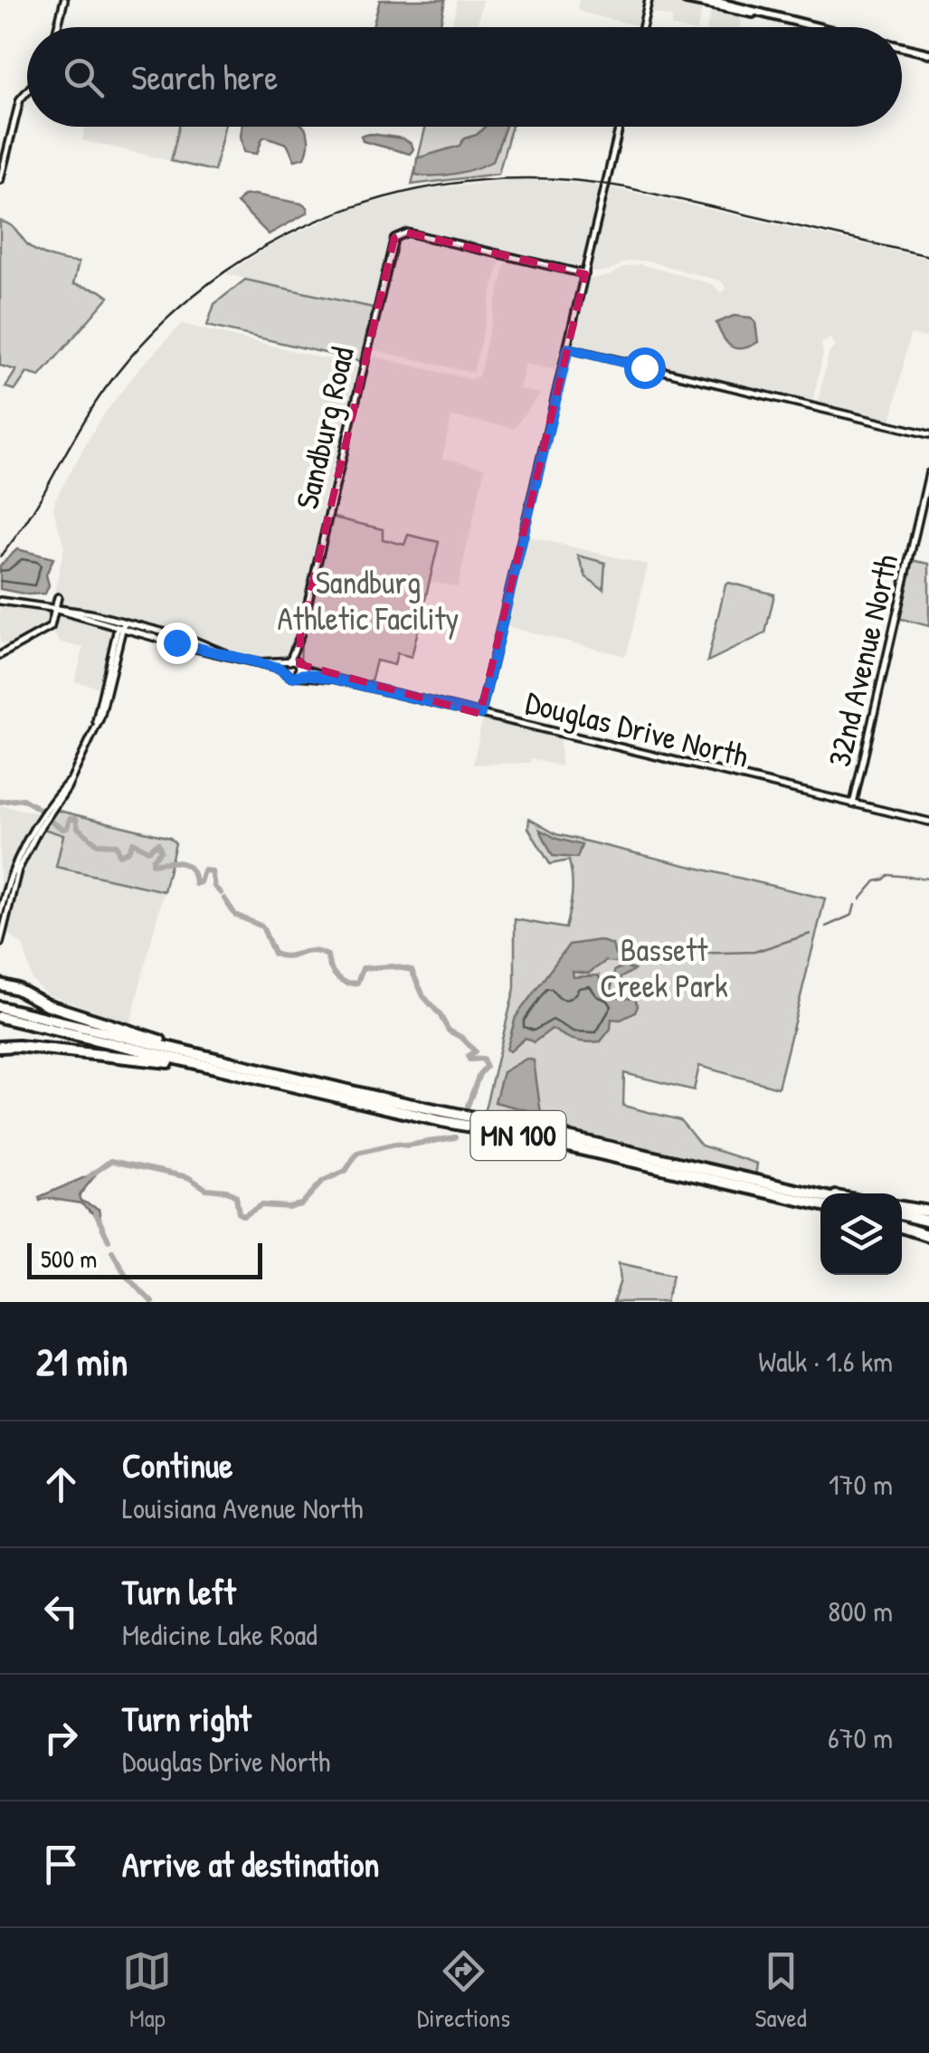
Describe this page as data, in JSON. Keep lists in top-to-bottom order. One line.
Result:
{"streets":{"highway":["MN 100"],"street":["Sandburg Road","32nd Avenue North","Douglas Drive North"]},"crossings":[["Sandburg Road","Douglas Drive North"],["32nd Avenue North","Douglas Drive North"]],"parks":["Sandburg Athletic Facility","Bassett Creek Park"],"scale_bar":"500 m","page":{"search":"Search here","scale":"500 m","heading":["21 min","Walk · 1.6 km"],"list":[["Continue","Louisiana Avenue North","170 m"],["Turn left","Medicine Lake Road","800 m"],["Turn right","Douglas Drive North","670 m"],"Arrive at destination"],"nav":["Map","Directions","Saved"]}}
